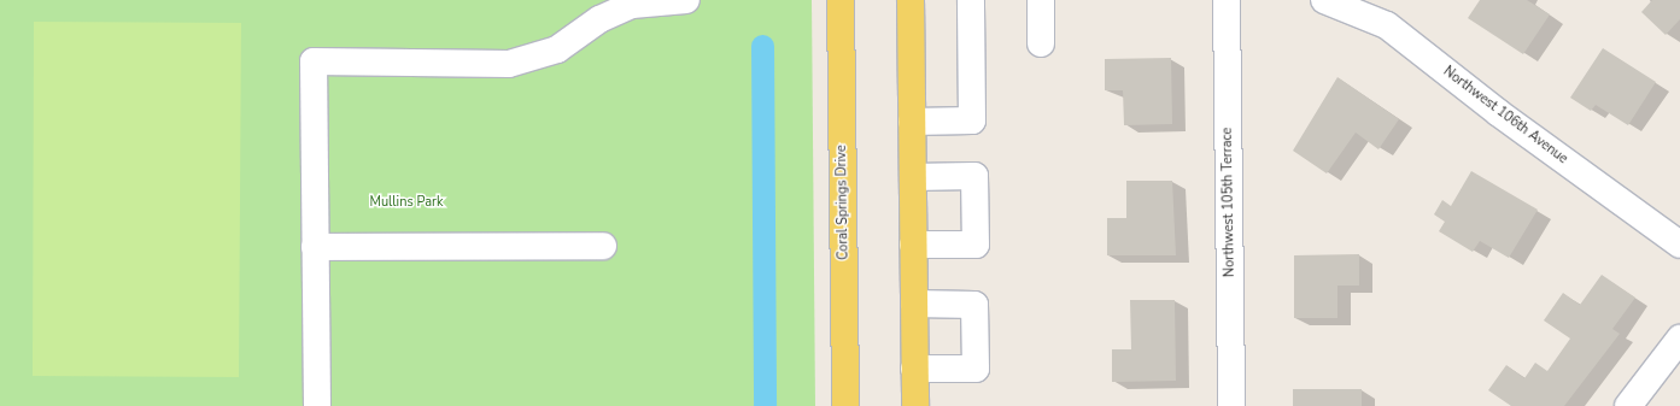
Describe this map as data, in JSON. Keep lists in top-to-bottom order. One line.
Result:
{"streets":{"main road":["Coral Springs Drive"],"street":["Northwest 106th Avenue","Northwest 105th Terrace"]},"parks":["Mullins Park"]}
